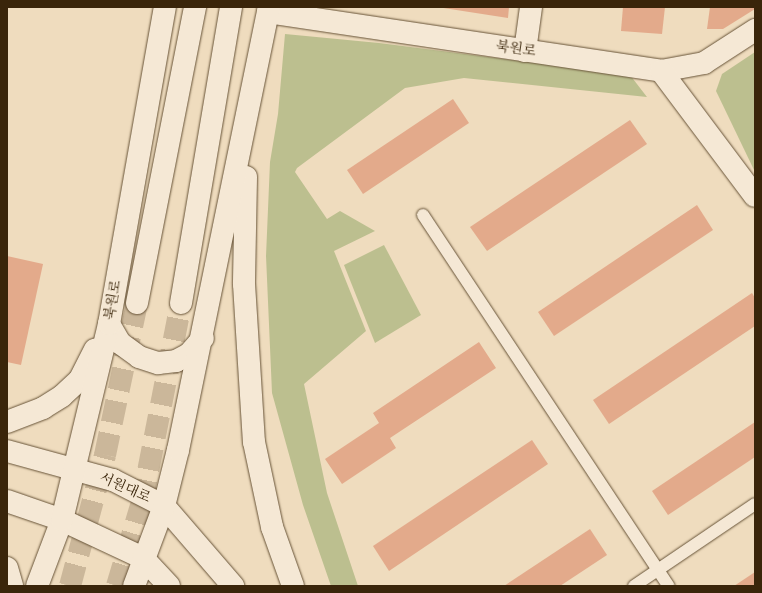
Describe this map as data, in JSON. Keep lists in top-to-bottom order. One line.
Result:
{"streets":{"street":["북원로","서원대로"]},"crossings":[["북원로","서원대로"]]}
